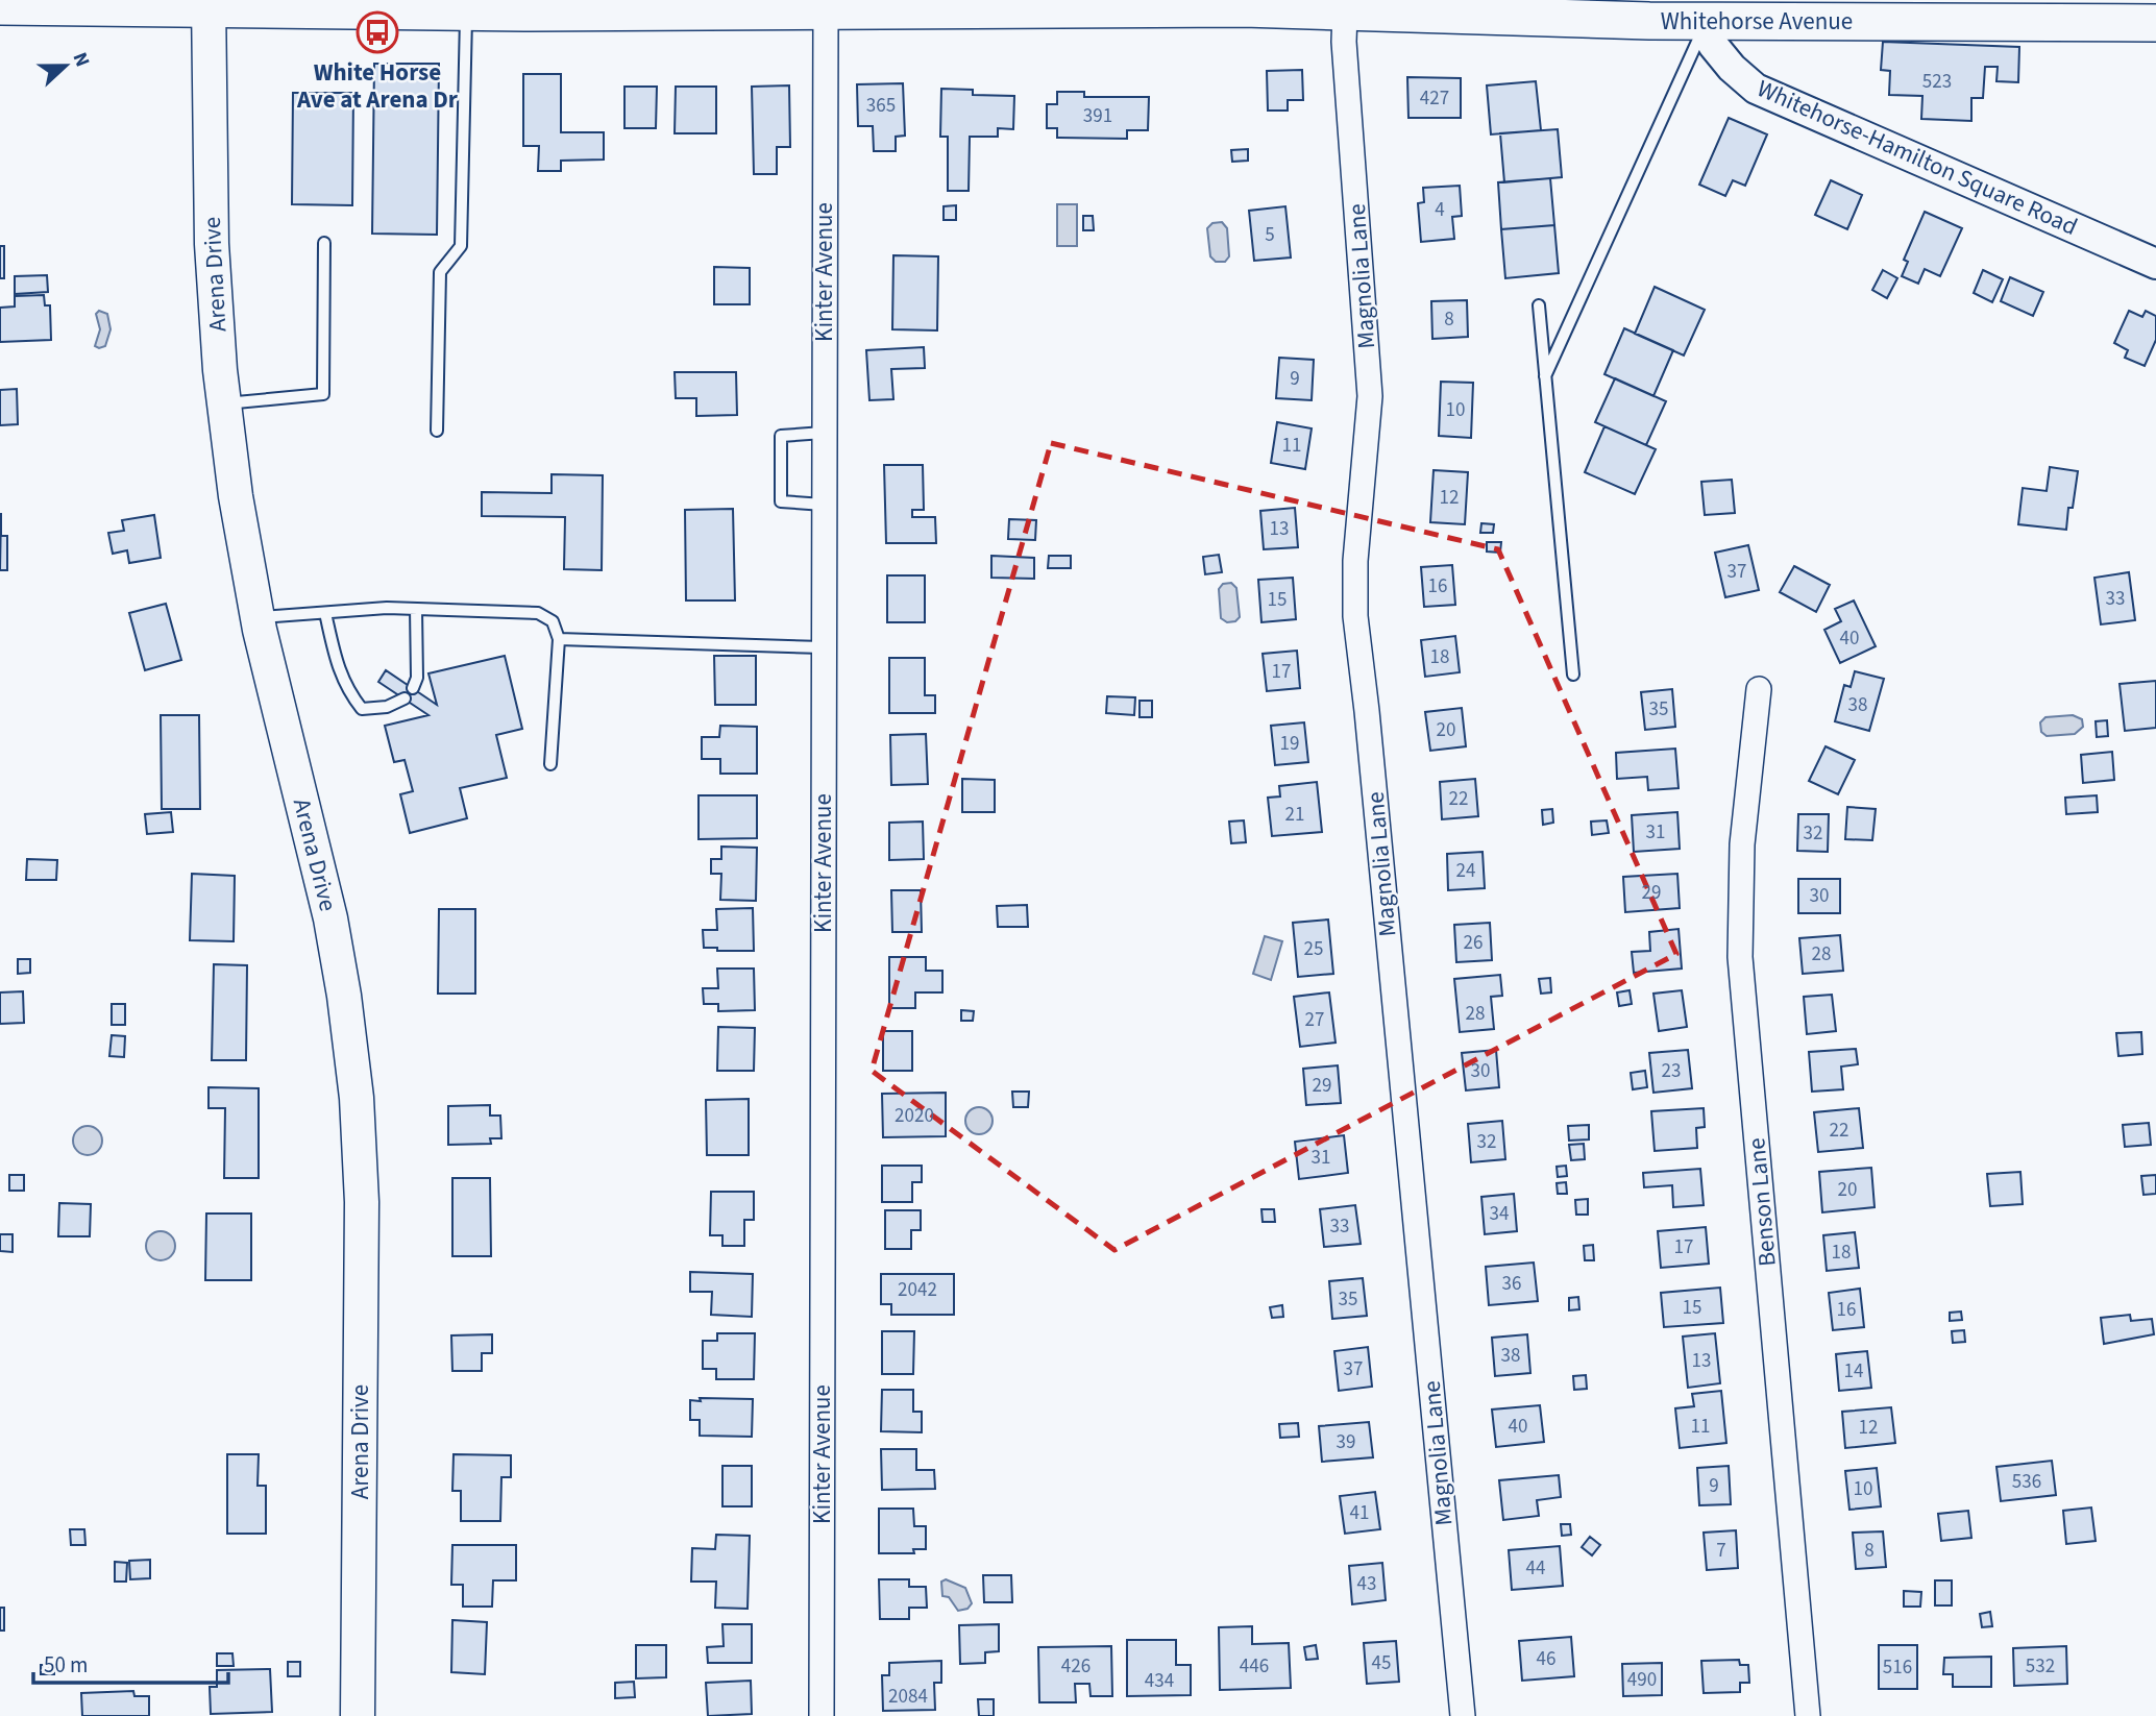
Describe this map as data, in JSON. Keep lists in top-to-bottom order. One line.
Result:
{"streets":{"main road":["Whitehorse Avenue","Arena Drive"],"street":["Whitehorse-Hamilton Square Road","Kinter Avenue","Magnolia Lane","Benson Lane"]},"crossings":[["Whitehorse Avenue","Whitehorse-Hamilton Square Road"],["Whitehorse Avenue","Kinter Avenue"],["Whitehorse Avenue","Arena Drive"],["Whitehorse Avenue","Magnolia Lane"]],"places":{"bus stop":["White Horse Ave at Arena Dr"]},"house_numbers":["523","427","365","391","4","5","8","9","10","11","12","13","37","16","33","15","40","18","17","38","35","20","19","22","21","31","32","24","29","30","26","25","28","28","27","30","23","29","2020","22","32","31","20","34","33","17","18","36","2042","35","15","16","38","13","37","14","40","11","12","39","536","9","10","41","7","8","44","43","46","45","426","446","532","516","490","434","2084"],"scale_bar":"50 m","north":"right"}
